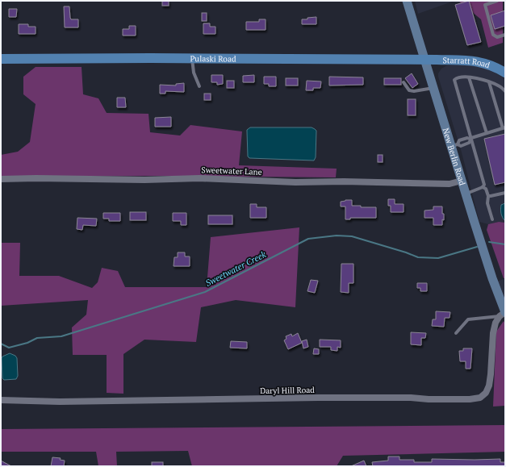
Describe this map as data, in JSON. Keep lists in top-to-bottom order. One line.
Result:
{"streets":{"main road":["Pulaski Road","Starratt Road"],"street":["New Berlin Road","Sweetwater Lane","Daryl Hill Road"]},"crossings":[["Pulaski Road","Starratt Road"],["Pulaski Road","New Berlin Road"],["Starratt Road","New Berlin Road"],["New Berlin Road","Sweetwater Lane"],["New Berlin Road","Daryl Hill Road"]],"water":["Sweetwater Creek"]}
